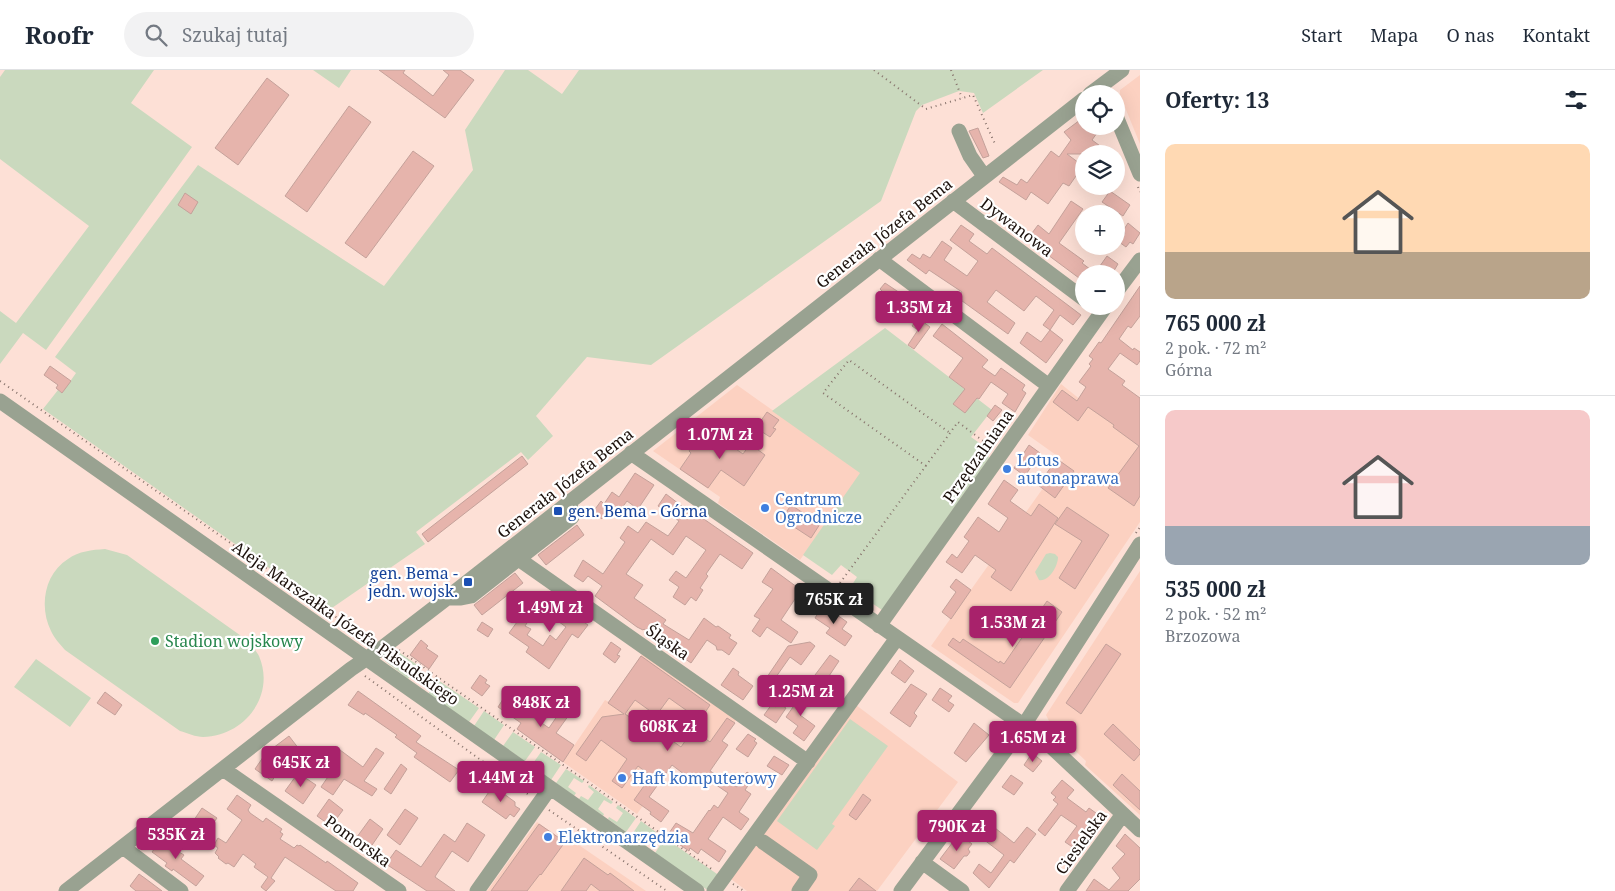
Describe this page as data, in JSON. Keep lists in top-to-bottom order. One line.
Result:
{"streets":{"street":["Dywanowa","Generała Józefa Bema","Przędzalniana","Aleja Marszałka Józefa Piłsudskiego","Śląska","Pomorska","Ciesielska"]},"crossings":[["Dywanowa","Generała Józefa Bema"],["Generała Józefa Bema","Śląska"]],"places":{"other":["Lotus autonaprawa","Centrum Ogrodnicze","Stadion wojskowy","Haft komputerowy","Elektronarzędzia"],"transit":["gen. Bema - Górna","gen. Bema - jedn. wojsk."]},"page":{"header":"Roofr","search":"Szukaj tutaj","nav":["Start","Mapa","O nas","Kontakt"],"heading":"Oferty: 13","map_buttons":["+","−"],"list":[{"name":"765 000 zł","note":"2 pok. · 72 m² · Górna"},{"name":"535 000 zł","note":"2 pok. · 52 m² · Brzozowa"}],"price":["1.35M zł","1.07M zł","765K zł","1.49M zł","1.53M zł","1.25M zł","848K zł","608K zł","1.65M zł","645K zł","1.44M zł","790K zł","535K zł"]}}
